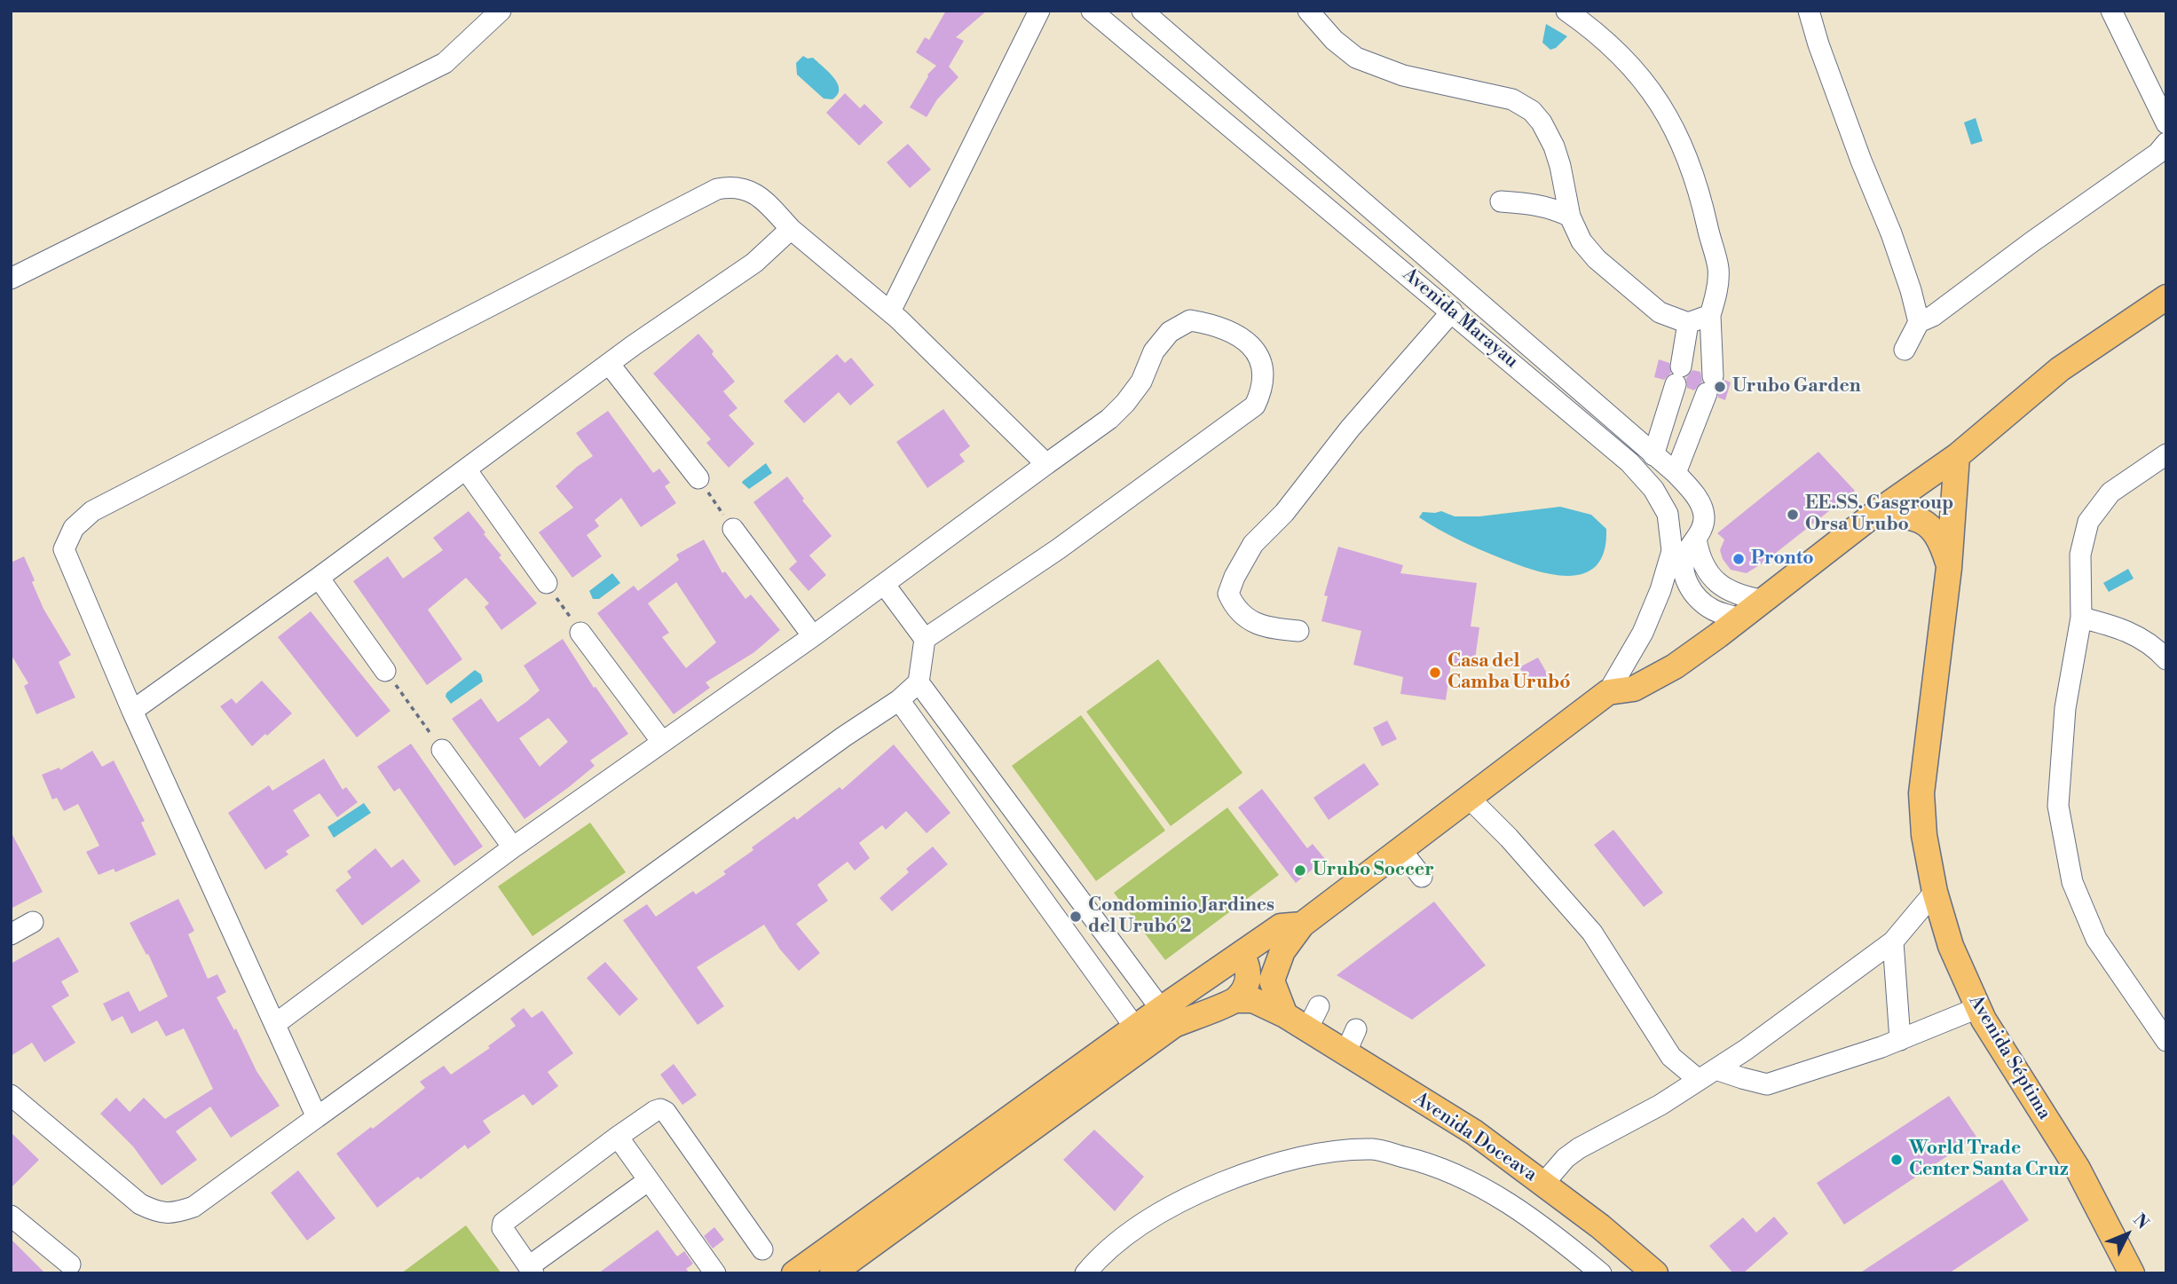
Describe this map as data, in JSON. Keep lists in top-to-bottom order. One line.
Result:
{"streets":{"main road":["Avenida Séptima","Avenida Doceava"],"street":["Avenida Marayau"]},"places":["Urubo Garden","EE.SS. Gasgroup Orsa Urubo","Pronto","Casa del Camba Urubó","Urubo Soccer","Condominio Jardines del Urubó 2","World Trade Center Santa Cruz"],"north":"top right"}
